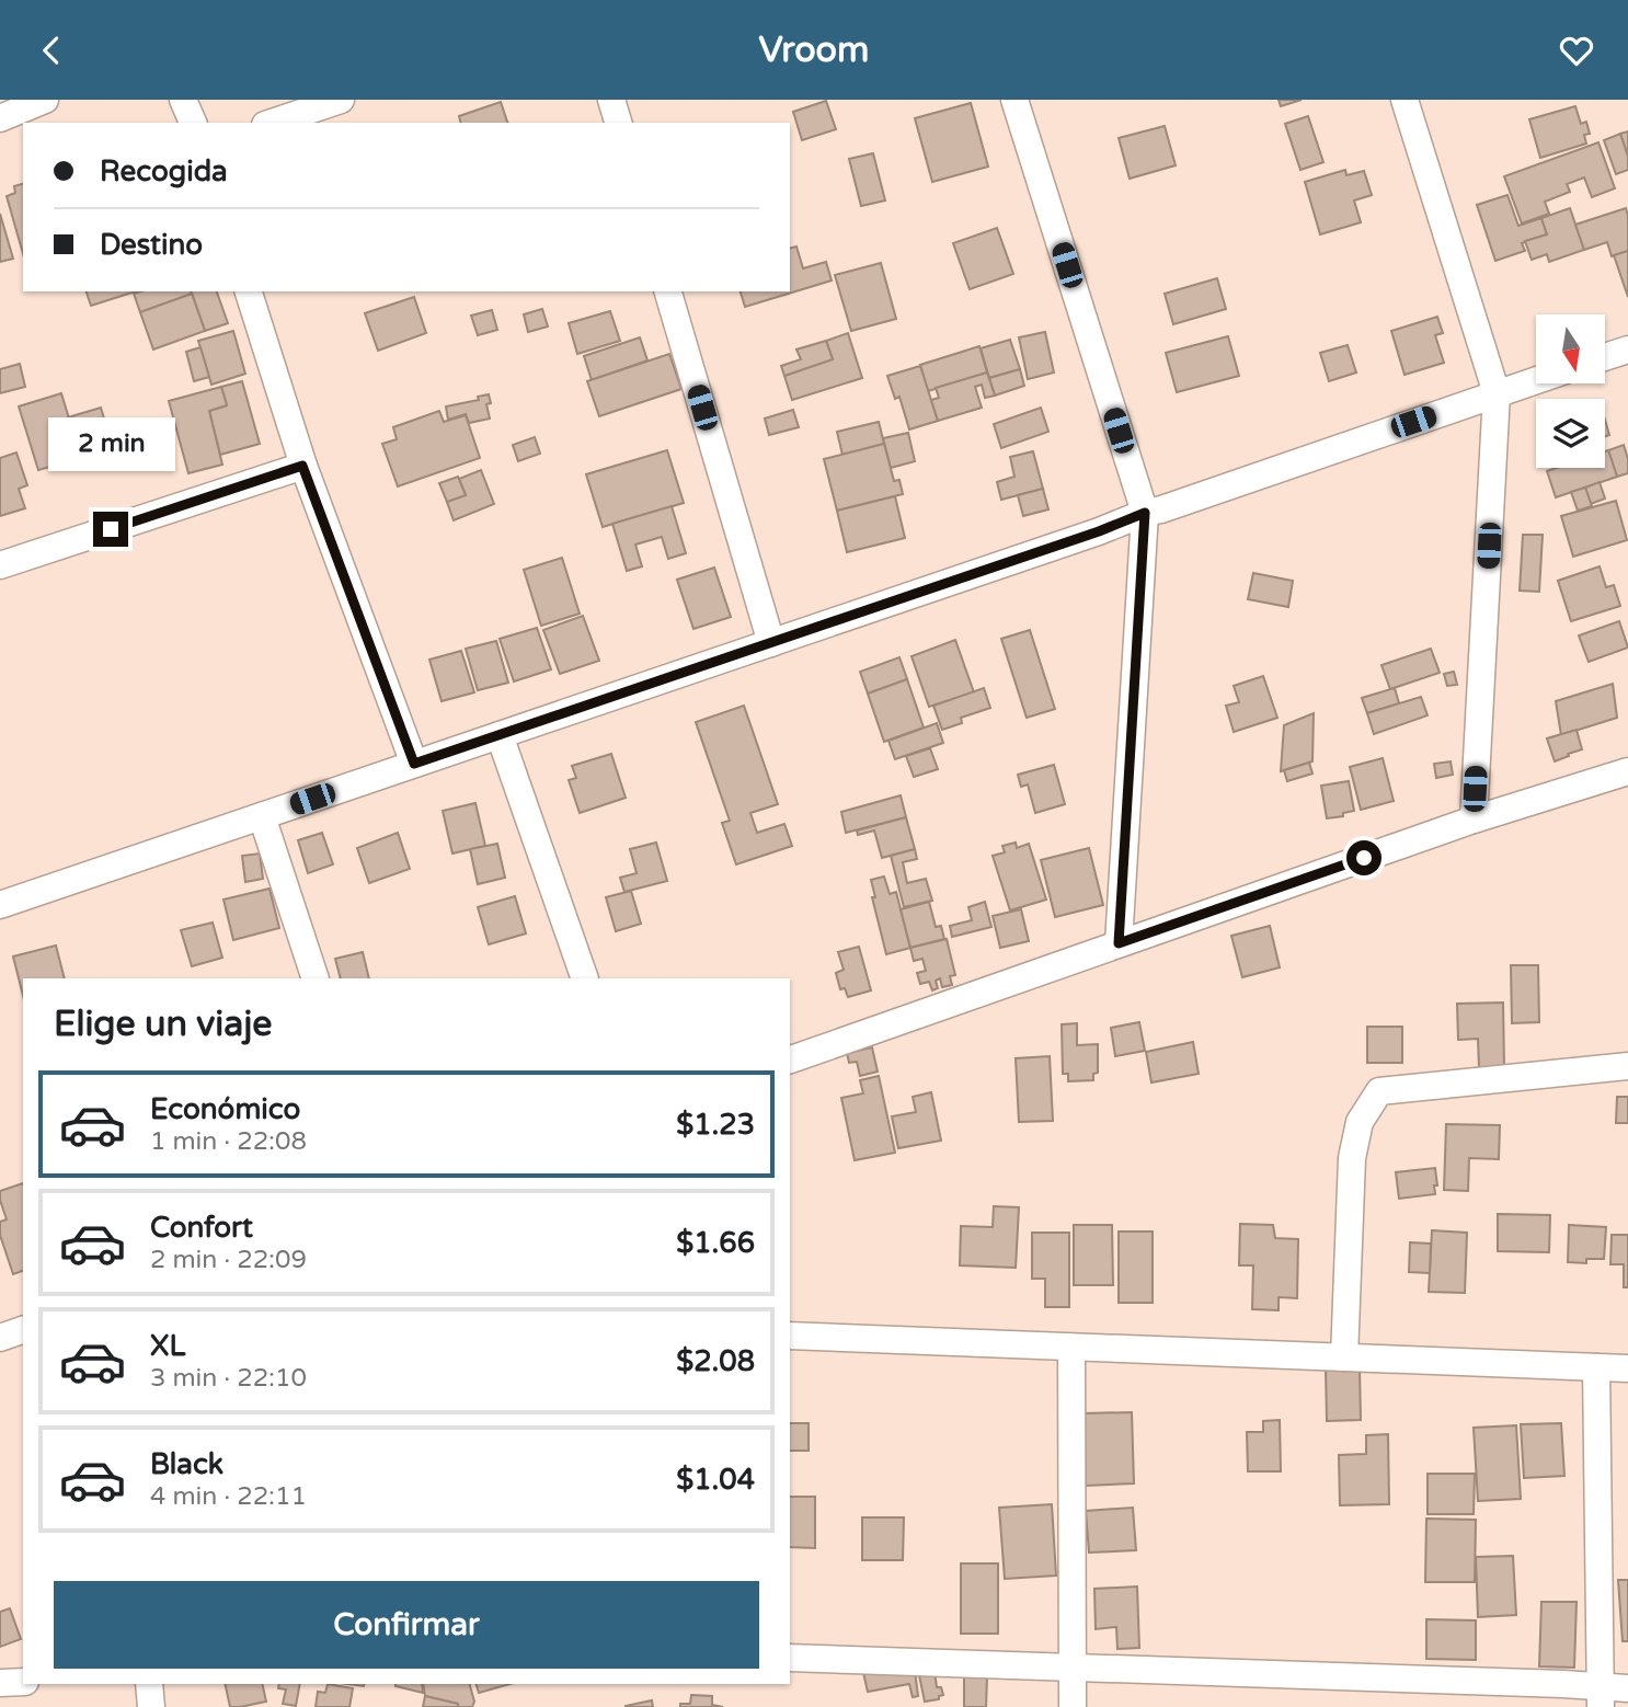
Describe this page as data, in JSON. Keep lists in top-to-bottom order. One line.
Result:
{"north":"bottom","page":{"header":"Vroom","banner":["Recogida","Destino"],"bubble":"2 min","heading":"Elige un viaje","list":[{"name":"Económico","note":"1 min · 22:08","value":"$1.23"},{"name":"Confort","note":"2 min · 22:09","value":"$1.66"},{"name":"XL","note":"3 min · 22:10","value":"$2.08"},{"name":"Black","note":"4 min · 22:11","value":"$1.04"}],"buttons":"Confirmar"}}
